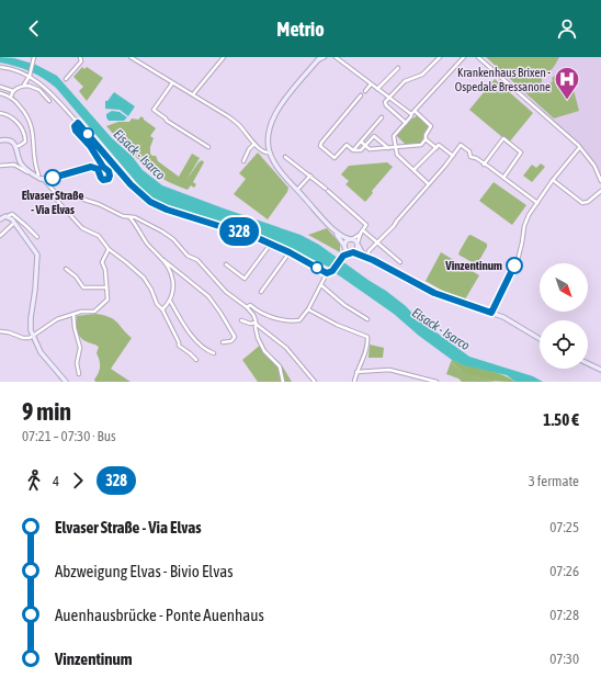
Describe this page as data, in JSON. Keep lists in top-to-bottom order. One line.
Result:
{"water":["Eisack - Isarco"],"places":{"hospital":["Krankenhaus Brixen - Ospedale Bressanone"],"other":["Elvaser Straße - Via Elvas","Vinzentinum"]},"lines":["bus line 328"],"north":"bottom right","page":{"header":"Metrio","on_map":"328","heading":["9 min","07:21 – 07:30 · Bus","1.50 €"],"legs":["4","328","3 fermate"],"list":[{"name":"Elvaser Straße - Via Elvas","value":"07:25"},{"name":"Abzweigung Elvas - Bivio Elvas","value":"07:26"},{"name":"Auenhausbrücke - Ponte Auenhaus","value":"07:28"},{"name":"Vinzentinum","value":"07:30"}]}}
